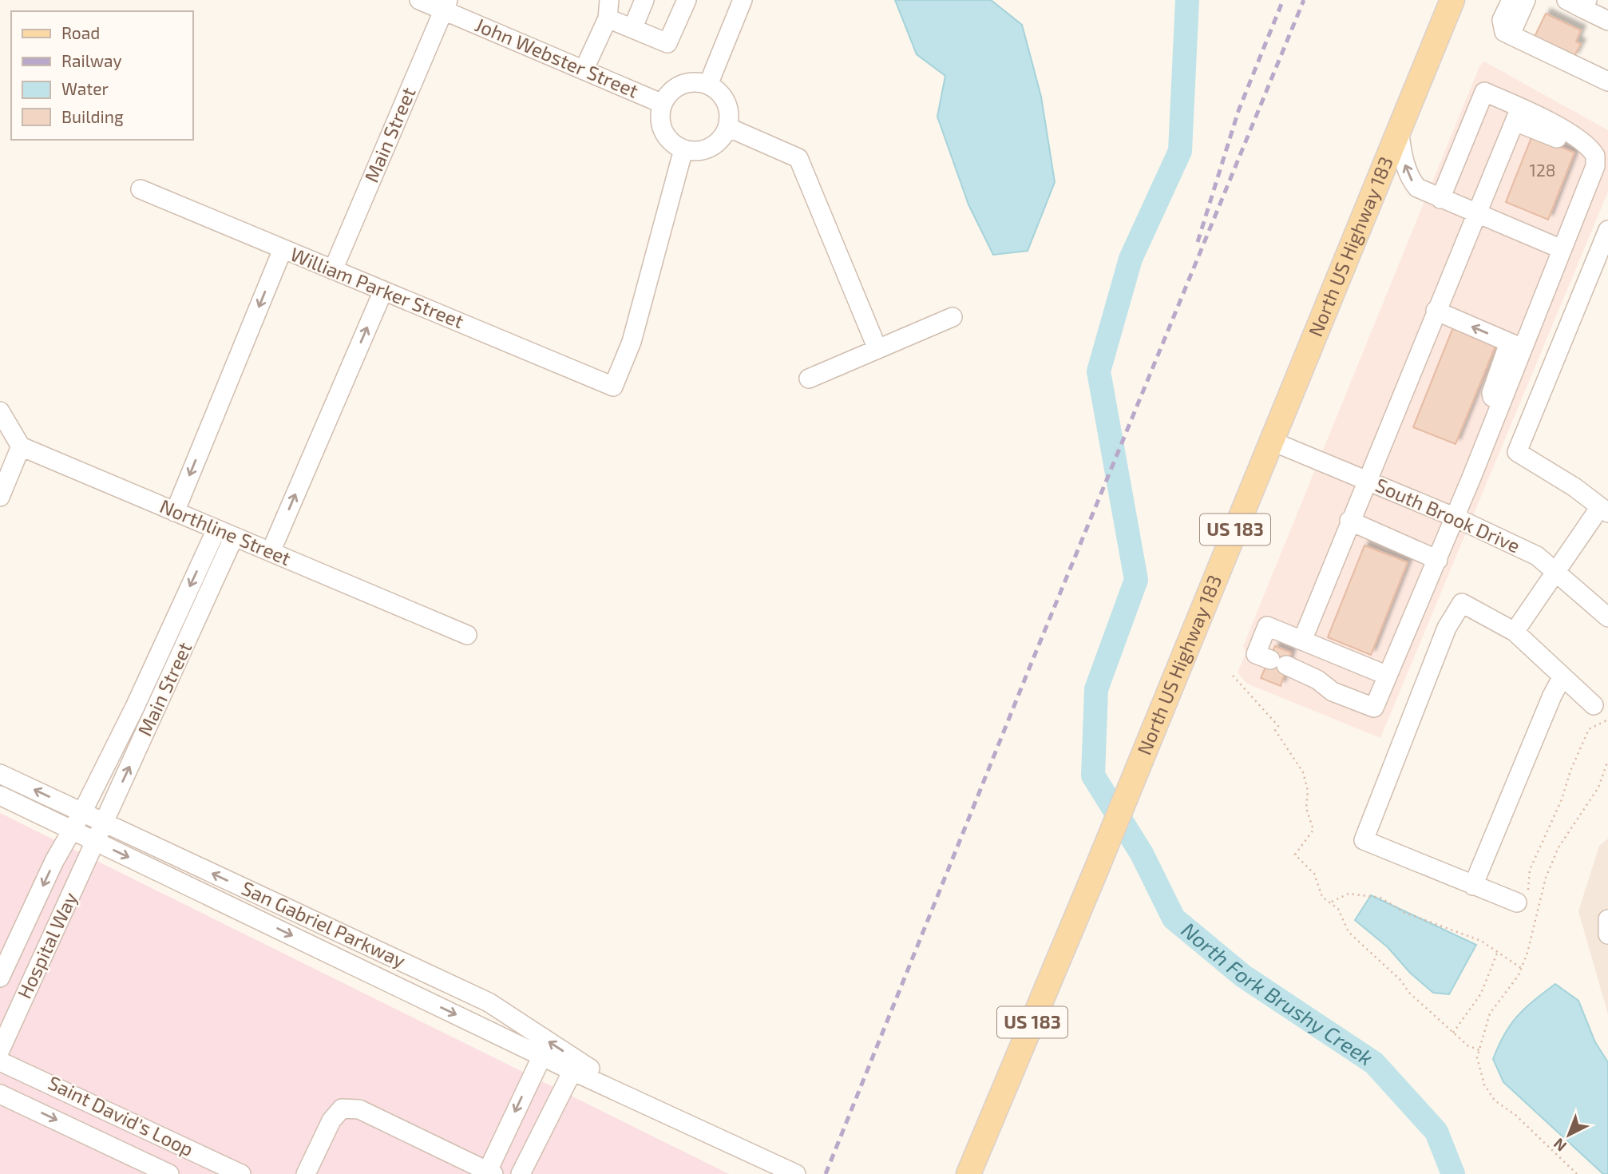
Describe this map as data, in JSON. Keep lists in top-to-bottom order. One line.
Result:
{"streets":{"main road":["North US Highway 183","US 183"],"street":["John Webster Street","Main Street","William Parker Street","South Brook Drive","Northline Street","San Gabriel Parkway","Hospital Way","Saint David's Loop"]},"crossings":[["John Webster Street","Main Street"],["John Webster Street","William Parker Street"],["Main Street","William Parker Street"],["Main Street","Northline Street"],["Main Street","San Gabriel Parkway"],["Main Street","Hospital Way"],["North US Highway 183","South Brook Drive"],["San Gabriel Parkway","Hospital Way"]],"water":["North Fork Brushy Creek"],"house_numbers":["128"],"legend":["Road","Railway","Water","Building"],"north":"bottom left"}
